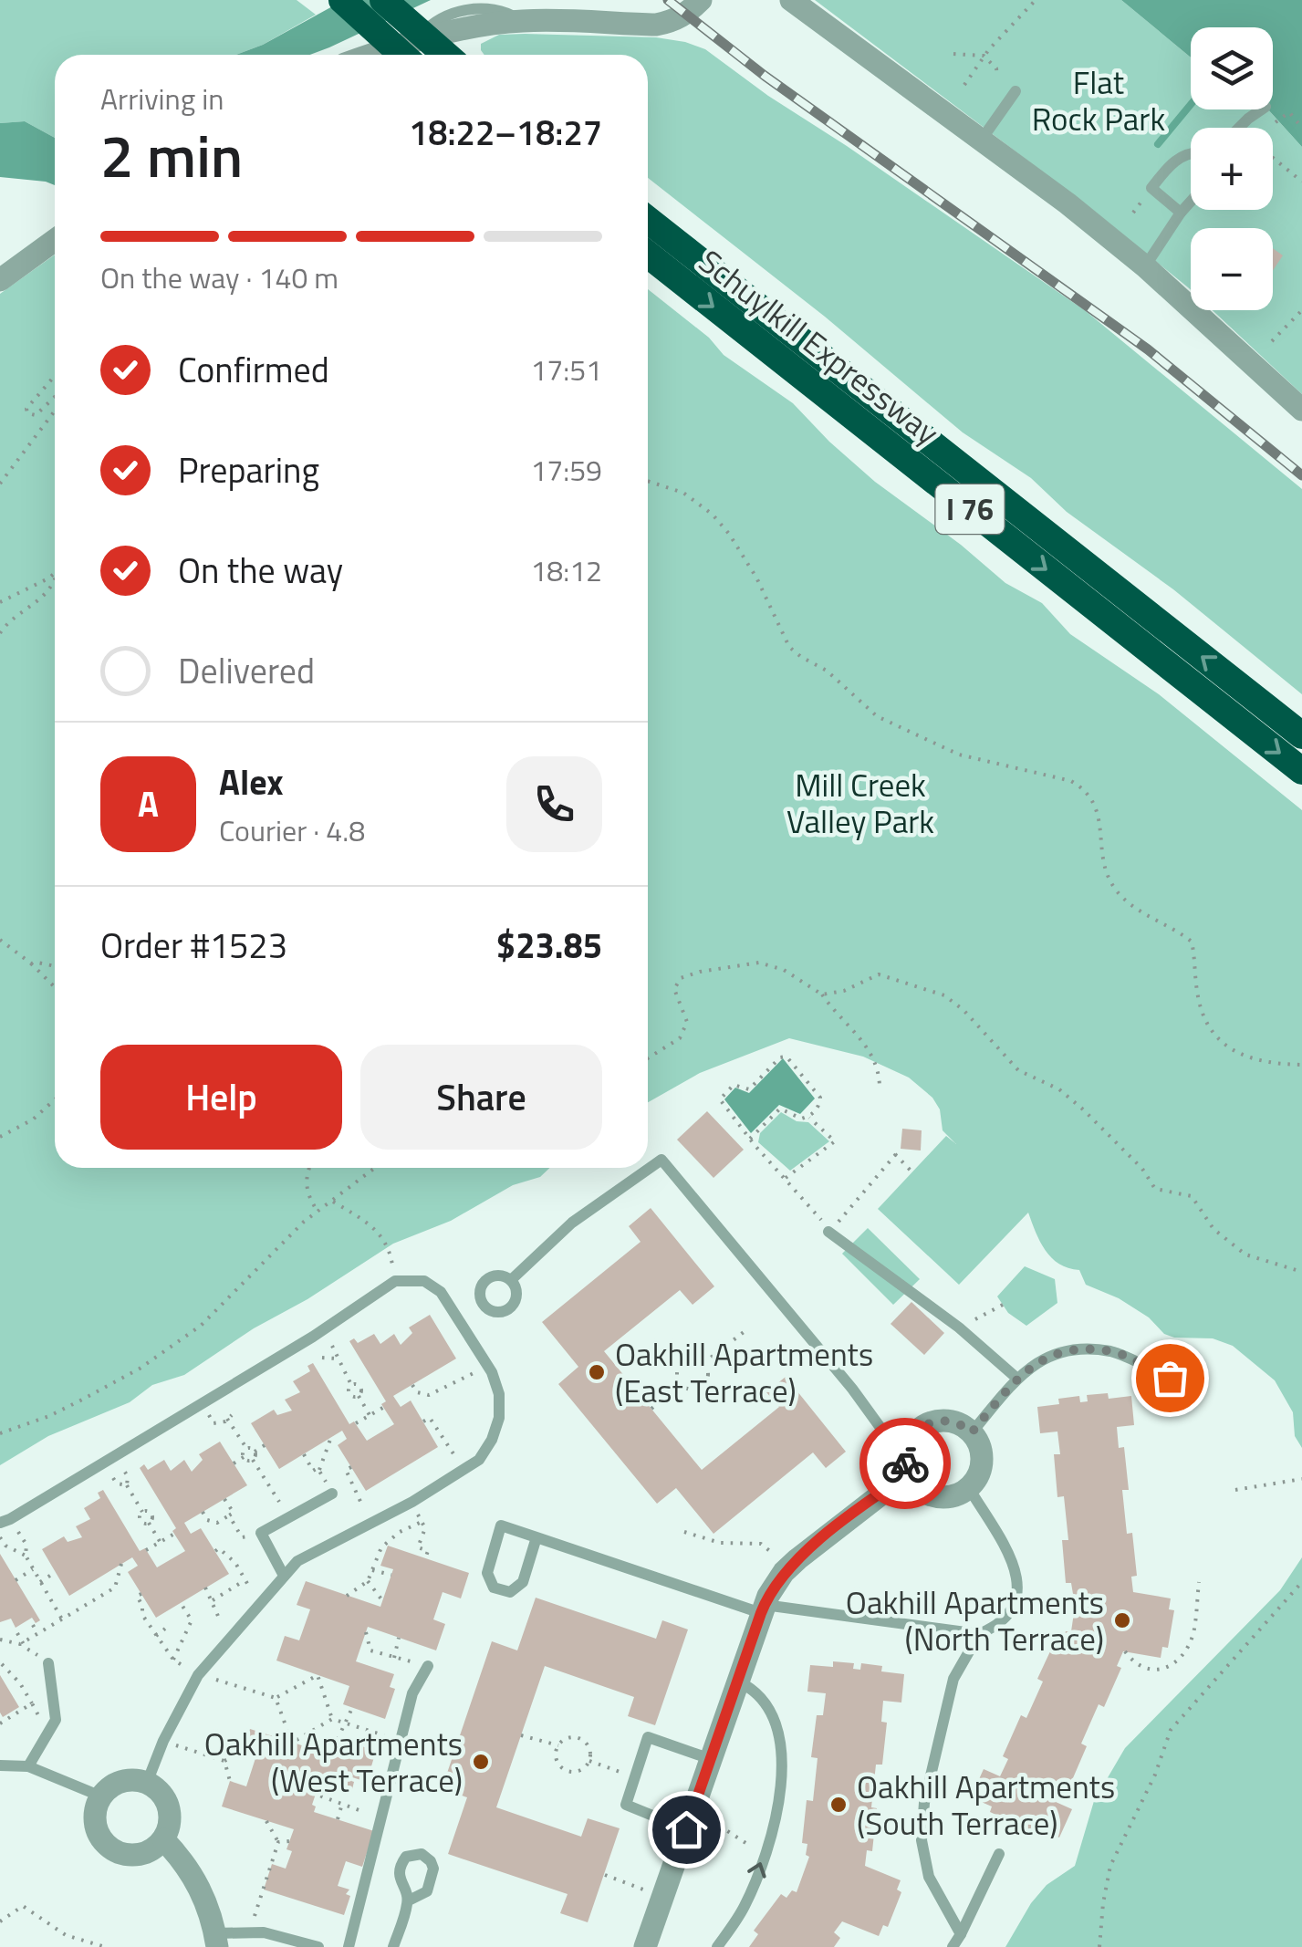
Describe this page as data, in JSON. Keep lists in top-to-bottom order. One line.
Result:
{"streets":{"highway":["Schuylkill Expressway","I 76"]},"parks":["Flat Rock Park","Mill Creek Valley Park"],"places":["Oakhill Apartments (East Terrace)","Oakhill Apartments (North Terrace)","Oakhill Apartments (West Terrace)","Oakhill Apartments (South Terrace)"],"page":{"map_buttons":["+","−"],"heading":["2 min","Arriving in","18:22–18:27"],"panel":["Alex","Courier · 4.8","Order #1523","$23.85"],"bar":"On the way · 140 m","list":[["Confirmed","17:51"],["Preparing","17:59"],["On the way","18:12"],"Delivered"],"round":"A","buttons":["Help","Share"]}}
